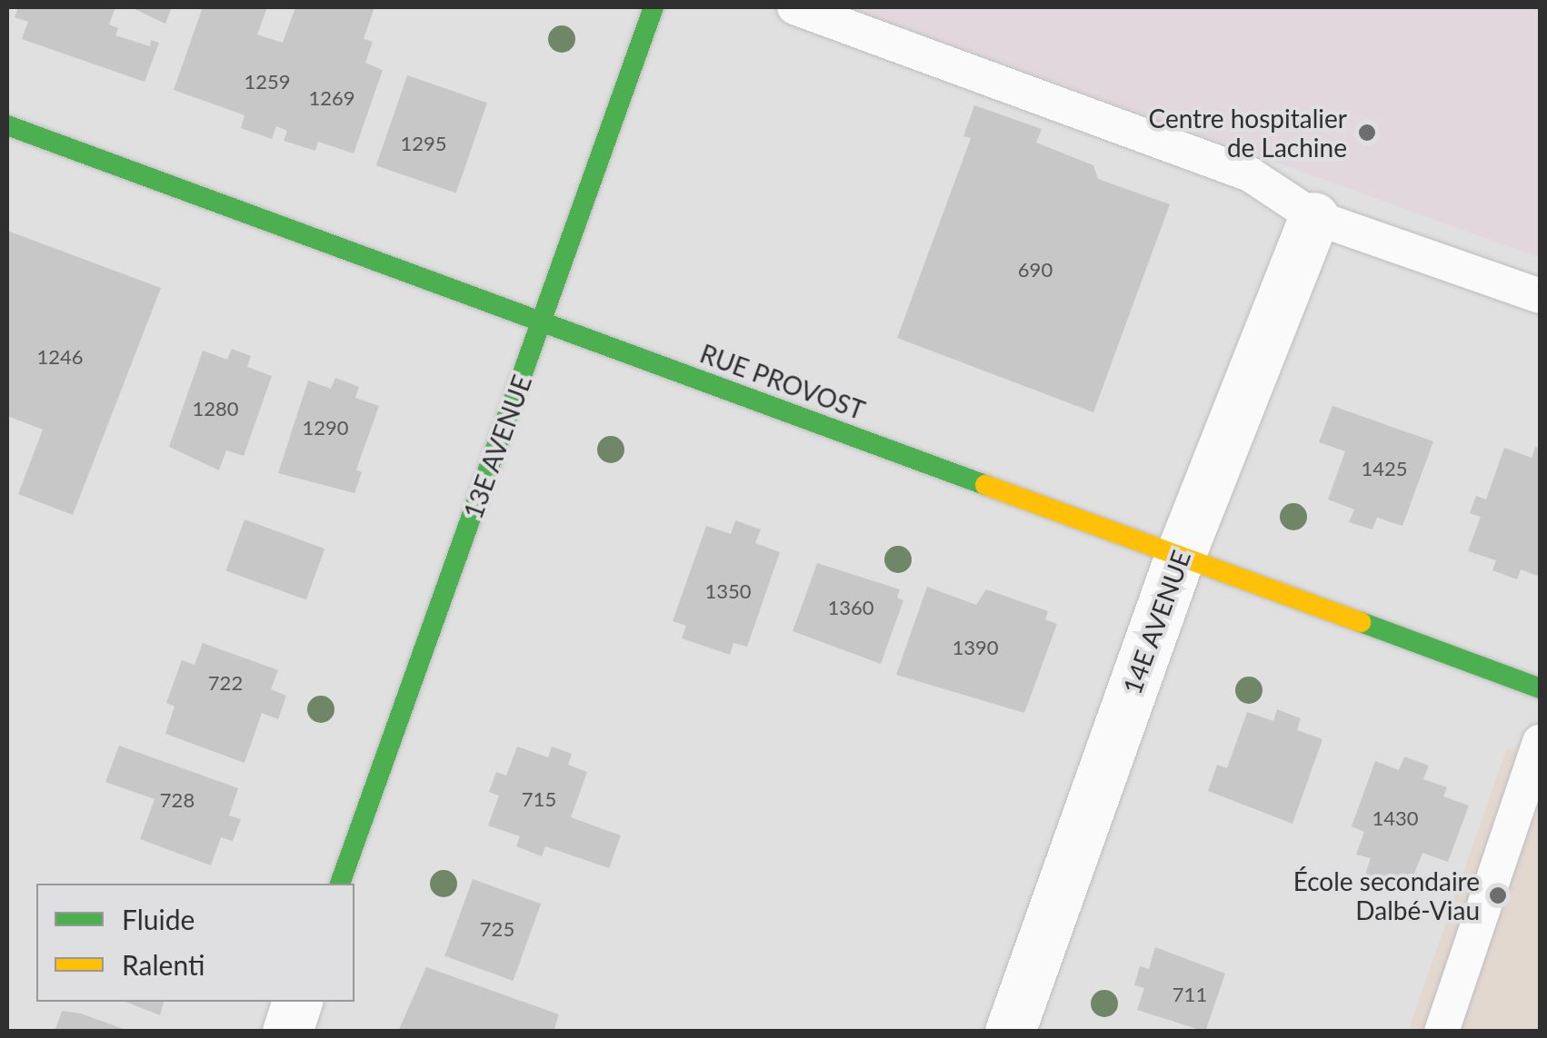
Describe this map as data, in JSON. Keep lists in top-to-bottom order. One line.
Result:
{"streets":{"street":["RUE PROVOST","13E AVENUE","14E AVENUE"]},"crossings":[["RUE PROVOST","13E AVENUE"],["RUE PROVOST","14E AVENUE"]],"places":["Centre hospitalier de Lachine","École secondaire Dalbé-Viau"],"house_numbers":["1259","1269","1295","690","1246","1280","1290","1425","1350","1360","1390","722","715","728","1430","725","711"],"legend":["Fluide","Ralenti"]}
